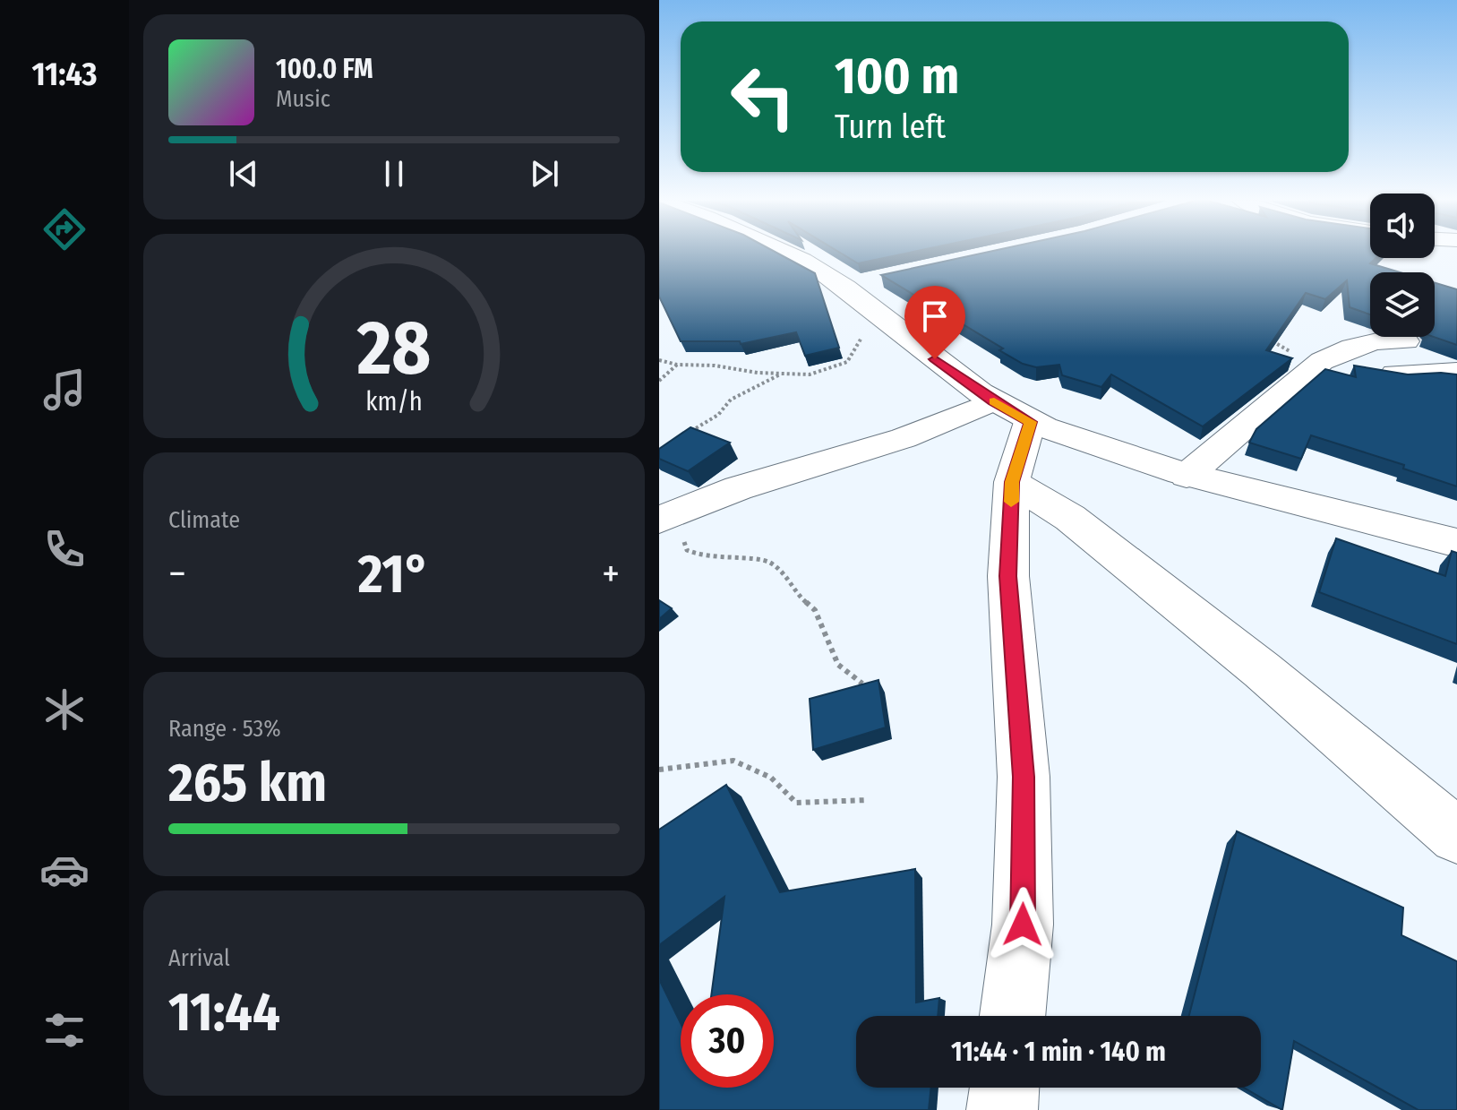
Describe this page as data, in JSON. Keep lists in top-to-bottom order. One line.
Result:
{"page":{"tabs":"11:43","turn":["100 m","Turn left"],"song":["100.0 FM","Music"],"tile":["Climate",["Range · 53%","265 km"],["Arrival","11:44"]],"heat":["−","21°","+"],"limit":"30","trip":"11:44 · 1 min · 140 m","gauge":["28","km/h"]}}
